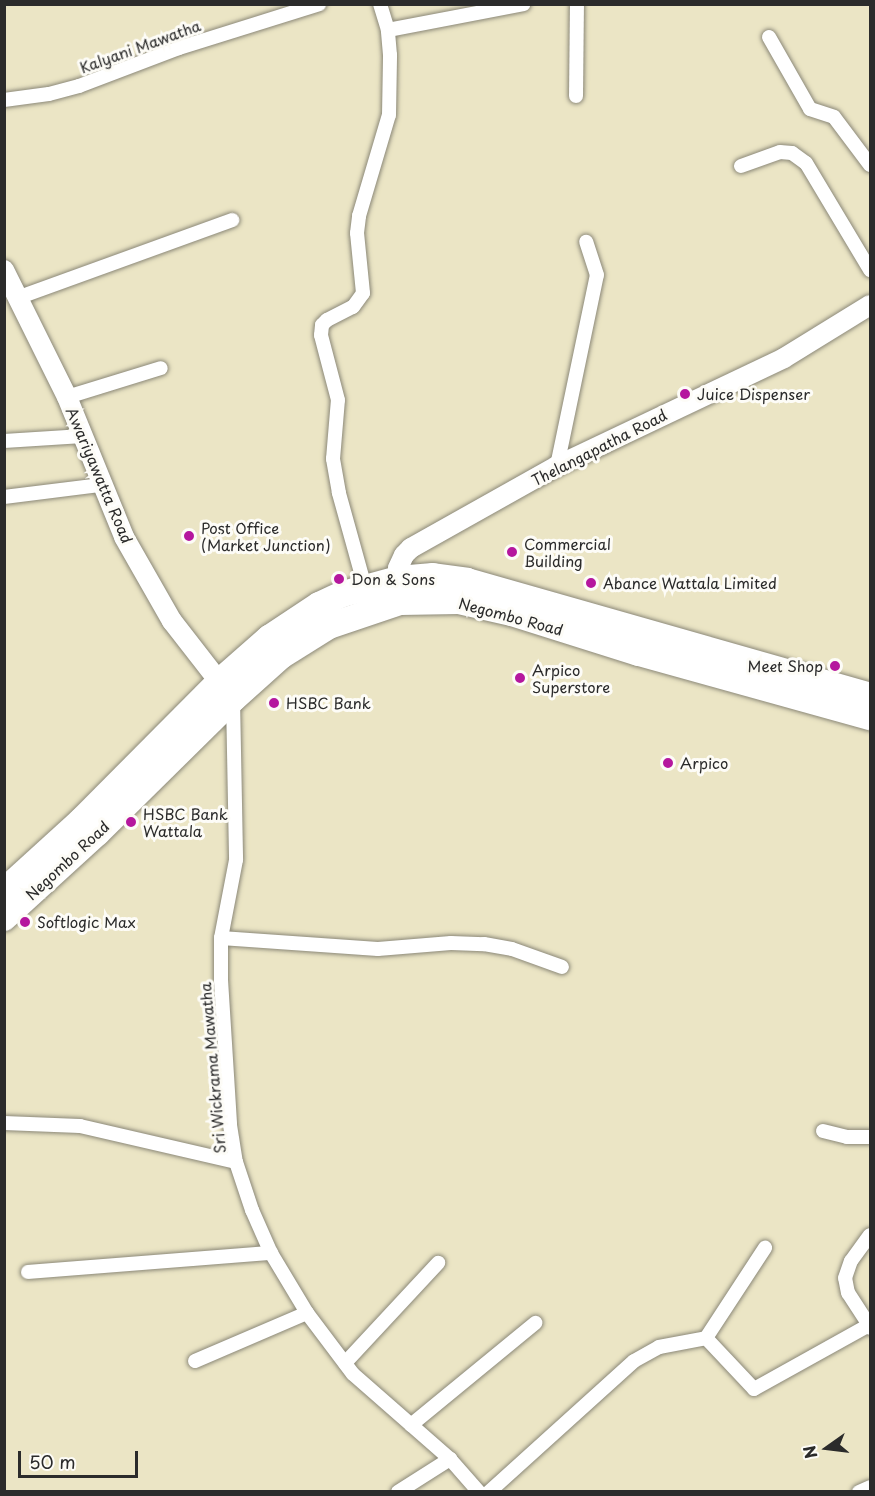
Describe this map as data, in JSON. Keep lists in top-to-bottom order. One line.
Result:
{"streets":{"highway":["Negombo Road"],"street":["Kalyani Mawatha","Thelangapatha Road","Awariyawatta Road","Sri Wickrama Mawatha"]},"crossings":[["Thelangapatha Road","Negombo Road"],["Awariyawatta Road","Negombo Road"],["Awariyawatta Road","Sri Wickrama Mawatha"],["Negombo Road","Sri Wickrama Mawatha"]],"places":["Juice Dispenser","Post Office (Market Junction)","Commercial Building","Don & Sons","Abance Wattala Limited","Meet Shop","Arpico Superstore","HSBC Bank","Arpico","HSBC Bank Wattala","Softlogic Max"],"scale_bar":"50 m","north":"left"}
